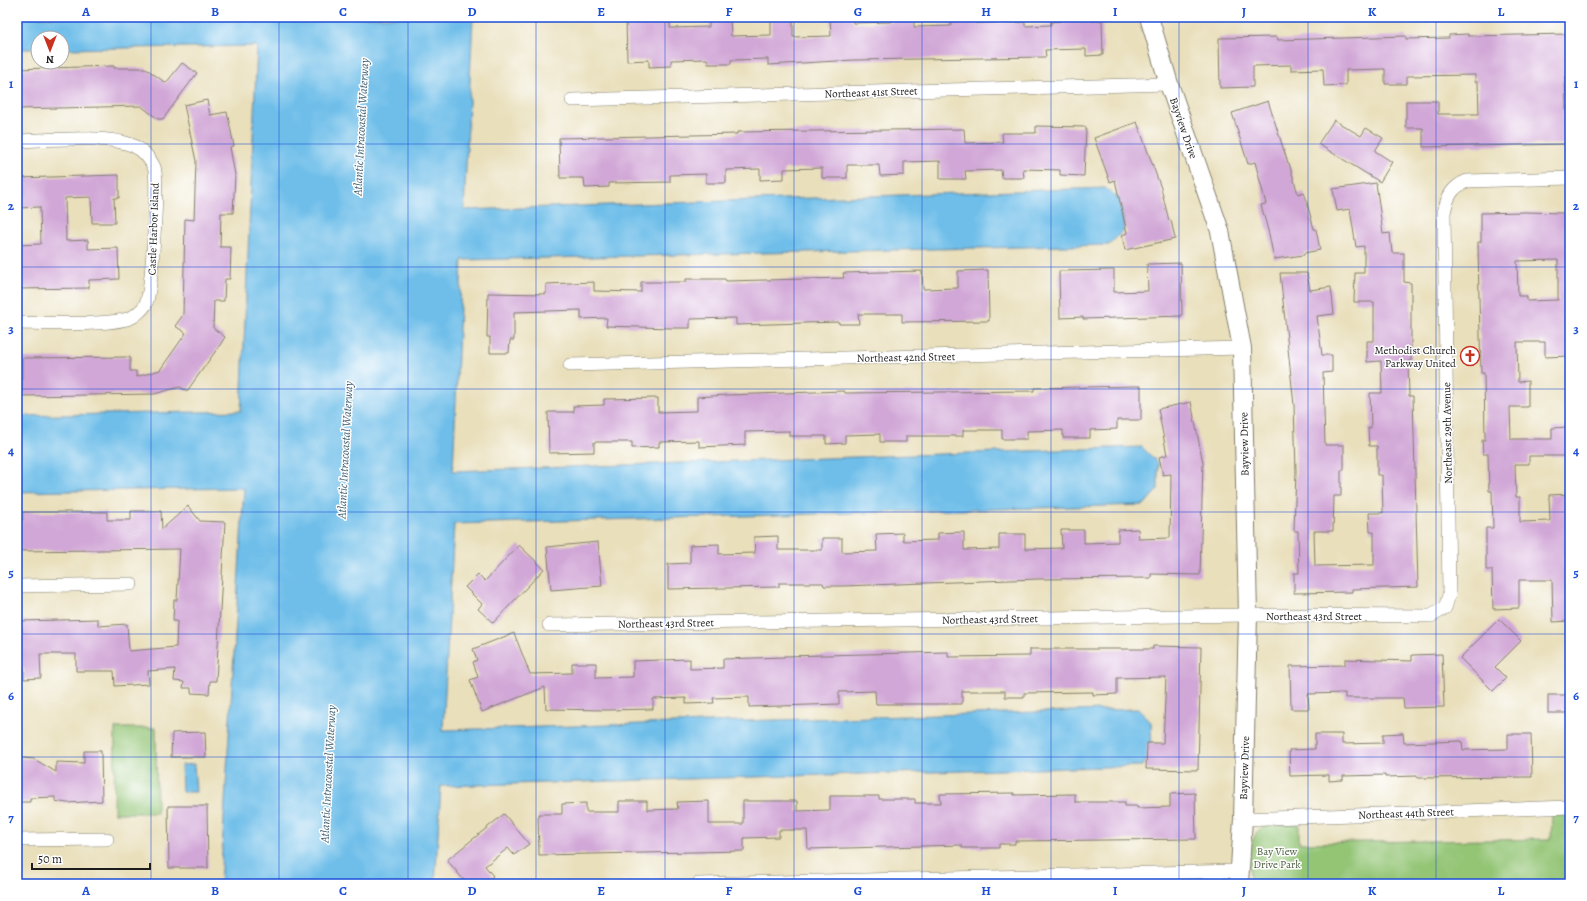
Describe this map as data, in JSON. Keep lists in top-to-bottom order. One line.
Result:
{"streets":{"street":["Northeast 41st Street","Bayview Drive","Castle Harbor Island","Northeast 42nd Street","Northeast 29th Avenue","Northeast 43rd Street","Northeast 44th Street"]},"crossings":[["Northeast 41st Street","Bayview Drive"],["Bayview Drive","Northeast 42nd Street"],["Bayview Drive","Northeast 43rd Street"],["Bayview Drive","Northeast 44th Street"],["Northeast 29th Avenue","Northeast 43rd Street"]],"water":["Atlantic Intracoastal Waterway"],"parks":["Bay View Drive Park"],"places":{"church":["Methodist Church Parkway United"]},"scale_bar":"50 m","north":"bottom","grid":{"columns":["A","B","C","D","E","F","G","H","I","J","K","L"],"rows":["1","2","3","4","5","6","7"]}}
